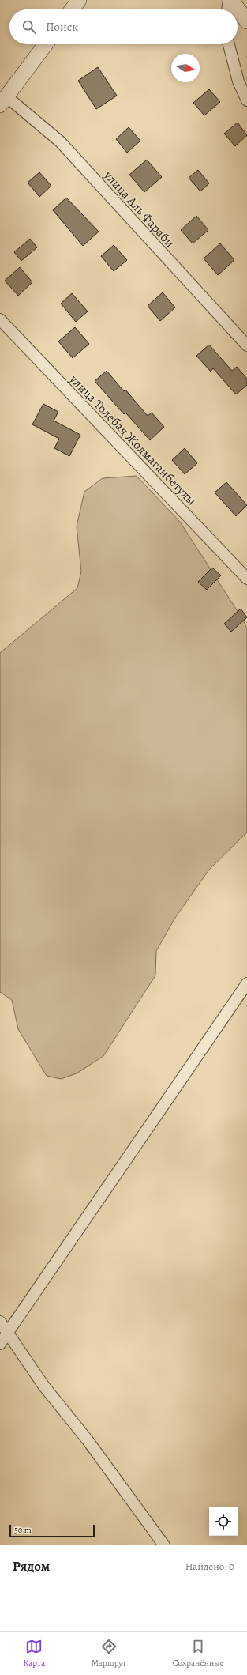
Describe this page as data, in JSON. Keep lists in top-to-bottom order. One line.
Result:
{"streets":{"street":["улица Аль Фараби","улица Толебая Жолмаганбетулы"]},"scale_bar":"50 m","north":"right","page":{"search":"Поиск","scale":"50 m","heading":["Рядом","Найдено: 0"],"nav":["Карта","Маршрут","Сохранённые"]}}
